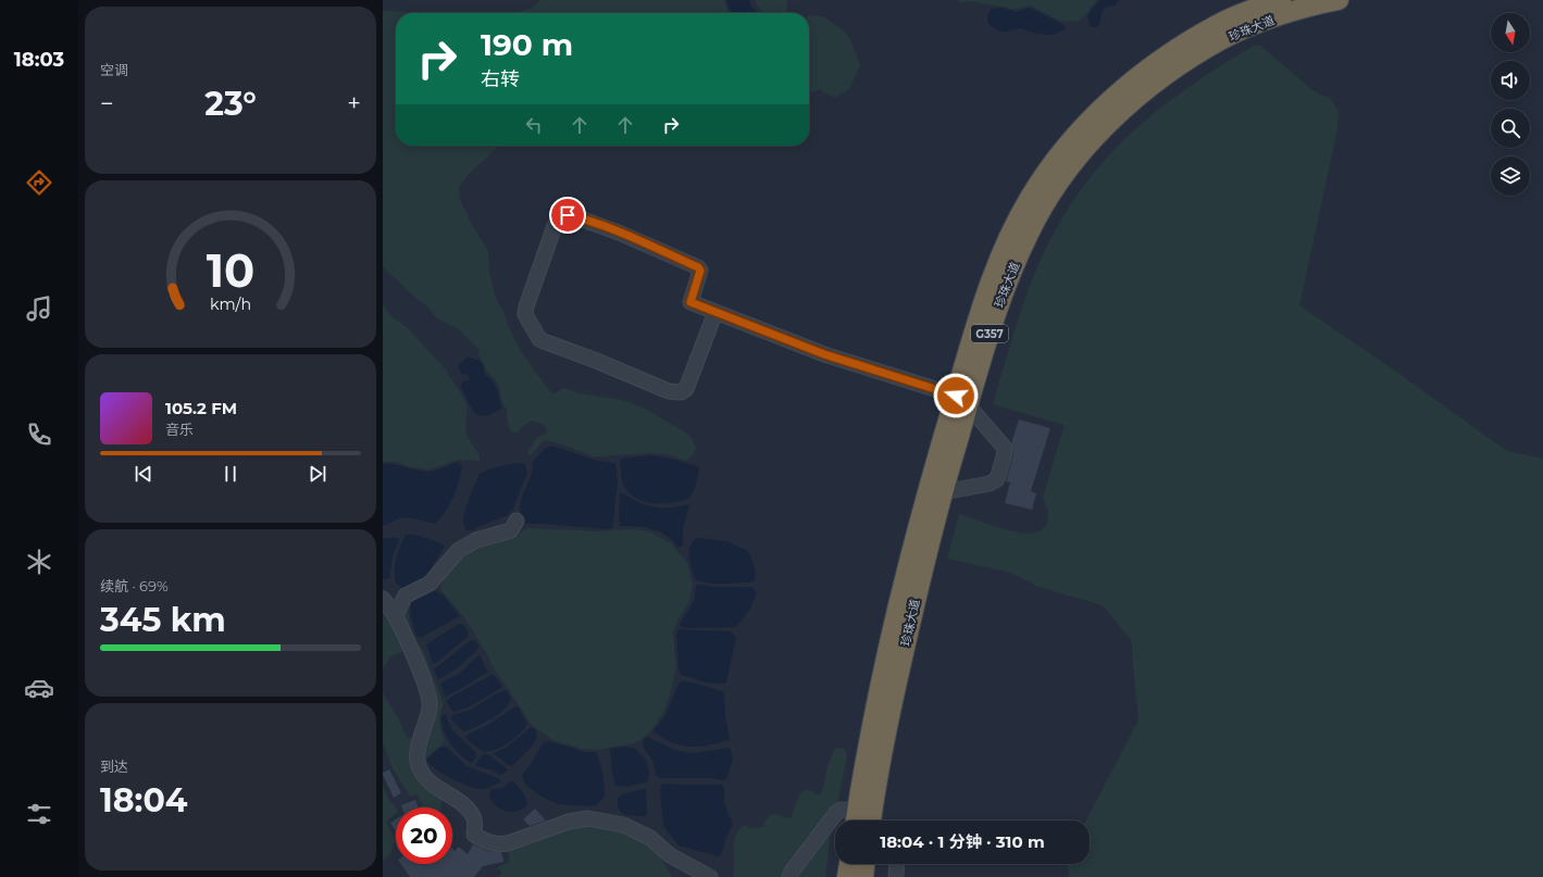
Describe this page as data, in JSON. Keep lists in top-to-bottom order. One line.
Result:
{"streets":{"highway":["珍珠大道","G357"]},"north":"bottom","page":{"tabs":"18:03","tile":["空调",["续航 · 69%","345 km"],["到达","18:04"]],"turn":["190 m","右转"],"heat":["−","23°","+"],"song":["105.2 FM","音乐"],"limit":"20","trip":"18:04 · 1 分钟 · 310 m","gauge":["10","km/h"]}}
